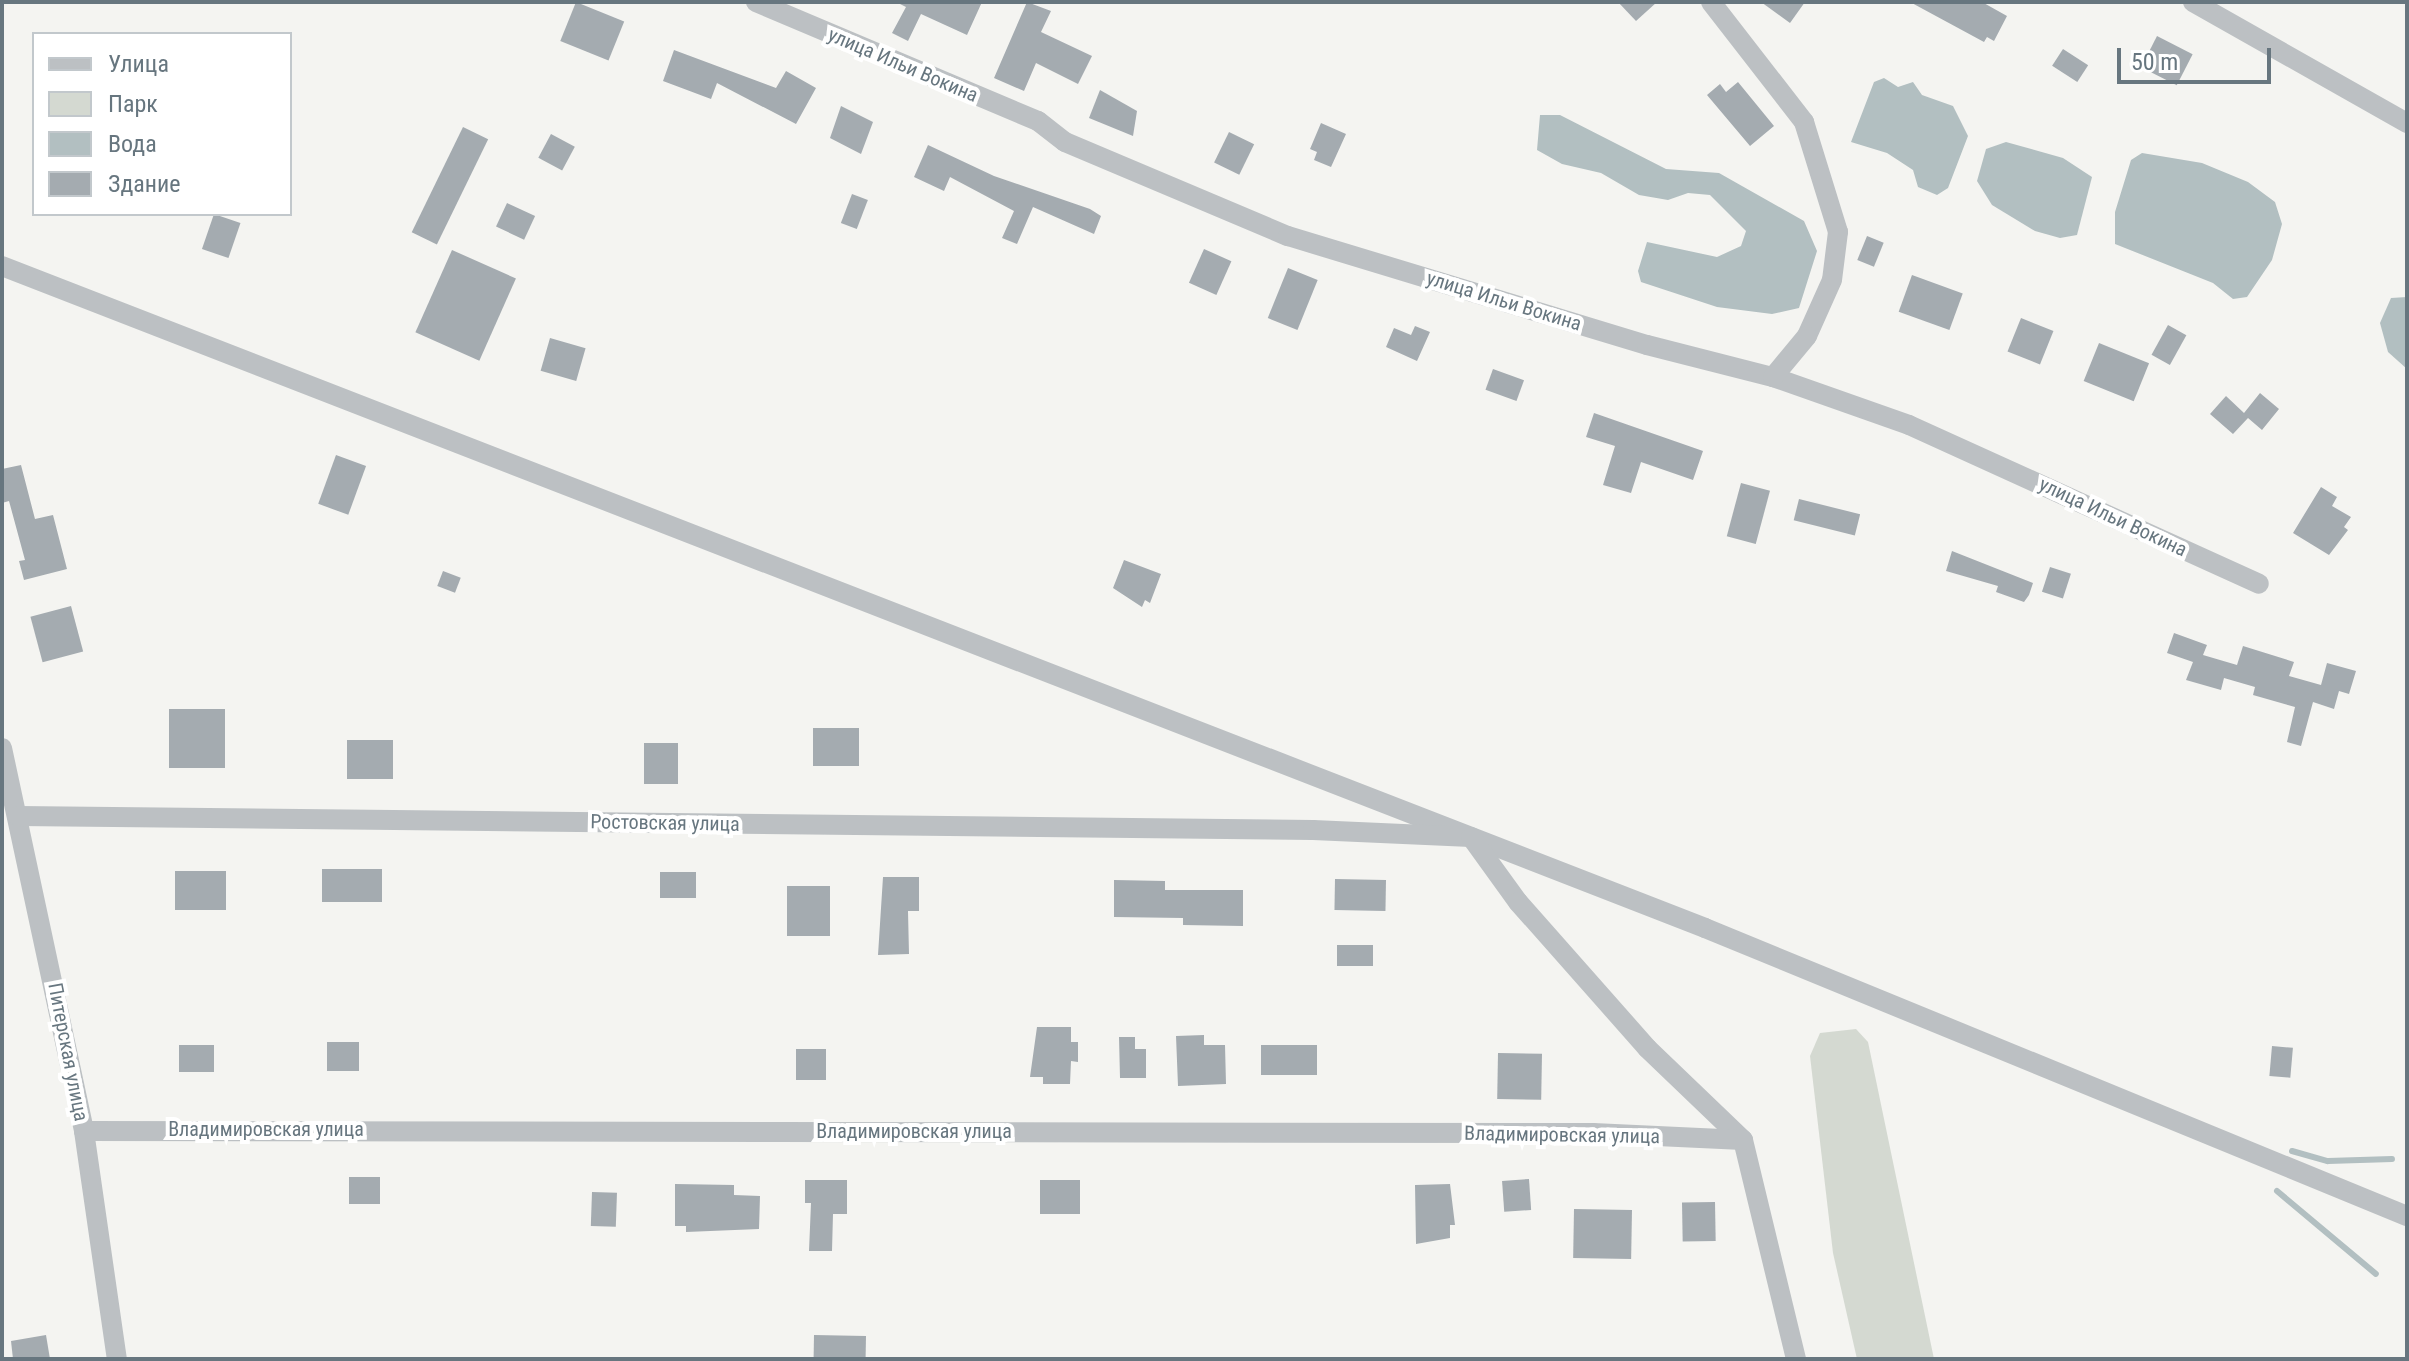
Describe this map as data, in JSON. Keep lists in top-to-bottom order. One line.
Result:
{"streets":{"street":["улица Ильи Вокина","Ростовская улица","Питерская улица","Владимировская улица"]},"crossings":[["Ростовская улица","Питерская улица"],["Питерская улица","Владимировская улица"]],"legend":["Улица","Парк","Вода","Здание"],"scale_bar":"50 m"}
